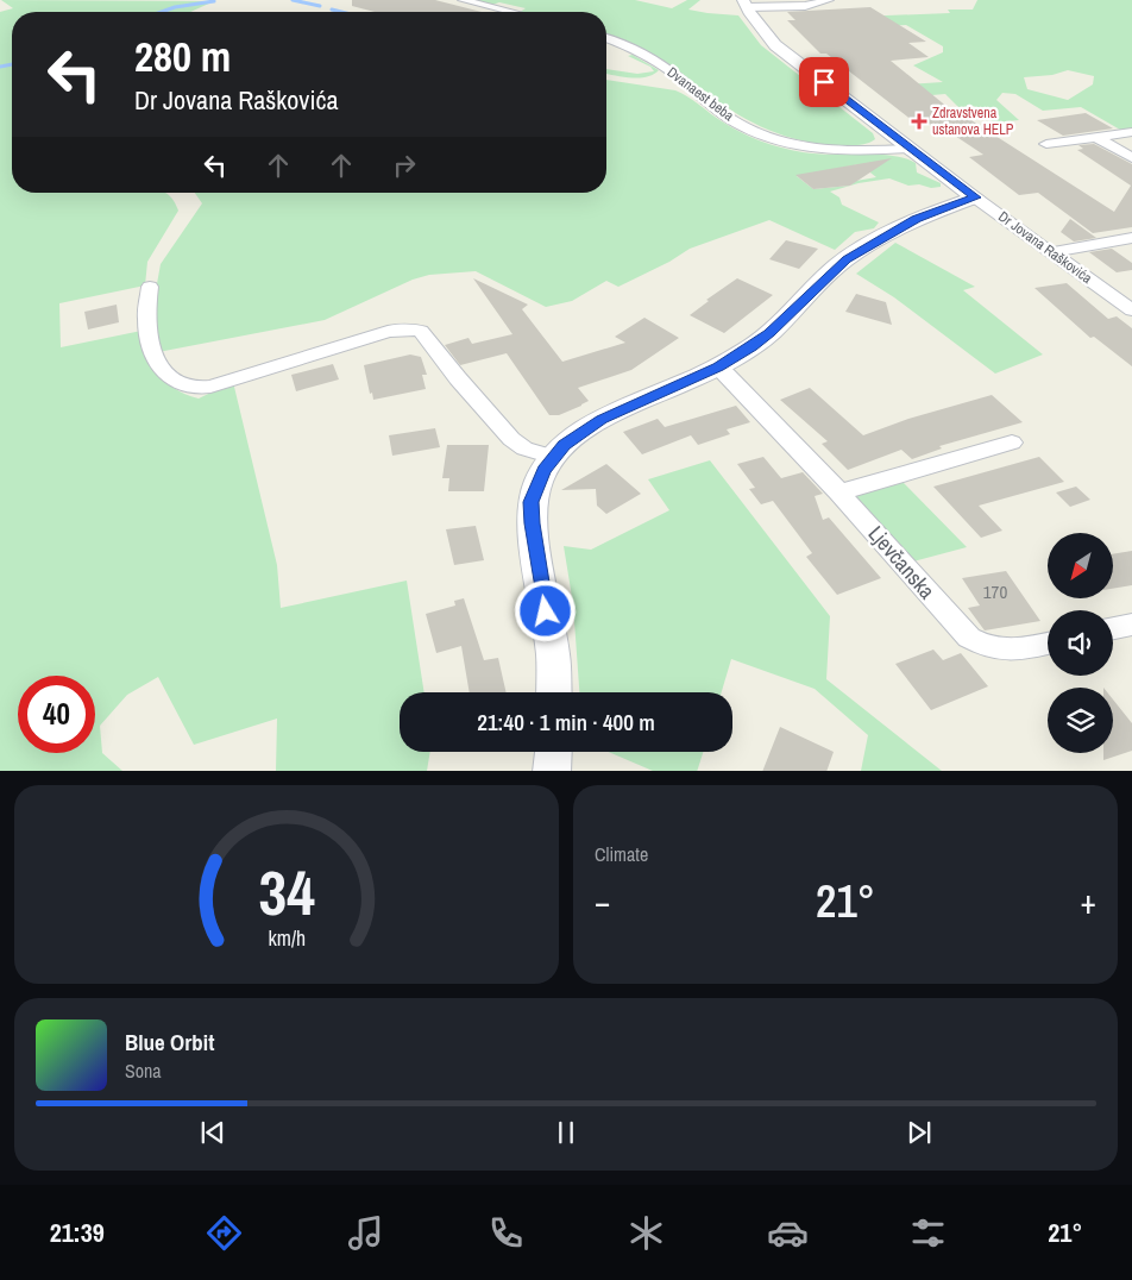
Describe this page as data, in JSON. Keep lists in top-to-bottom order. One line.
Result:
{"streets":{"street":["Dvanaest beba","Dr Jovana Raškovića","Ljevčanska"]},"crossings":[["Dvanaest beba","Dr Jovana Raškovića"]],"places":{"health":["Zdravstvena ustanova HELP"]},"house_numbers":["170"],"north":"bottom left","page":{"turn":["280 m","Dr Jovana Raškovića"],"limit":"40","trip":"21:40 · 1 min · 400 m","tile":"Climate","heat":["−","21°","+"],"song":["Blue Orbit","Sona"],"tabs":["21:39","21°"],"gauge":["34","km/h"]}}
